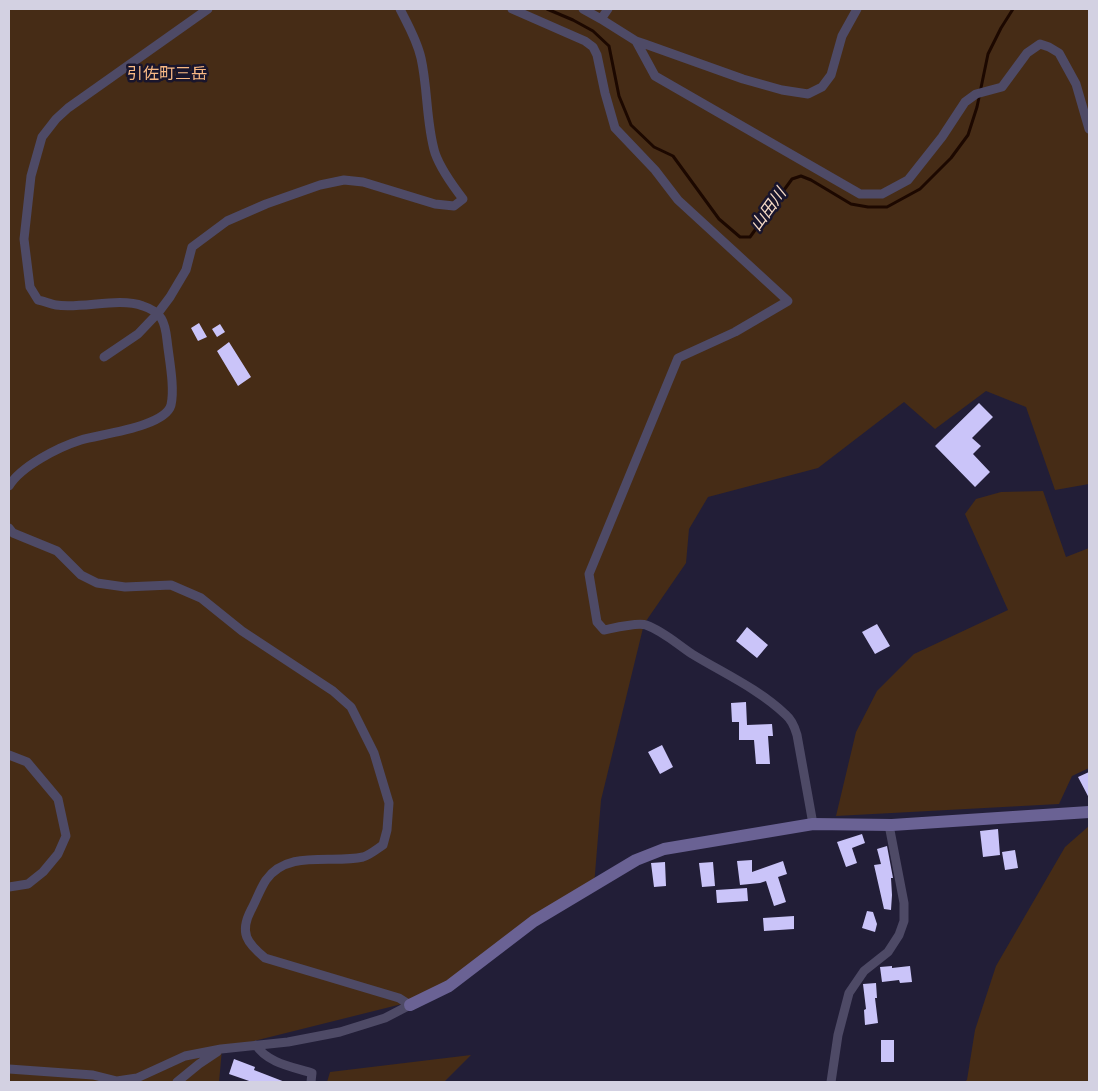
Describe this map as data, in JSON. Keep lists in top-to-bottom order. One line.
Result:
{"districts":["引佐町三岳"],"water":["山田川"]}
